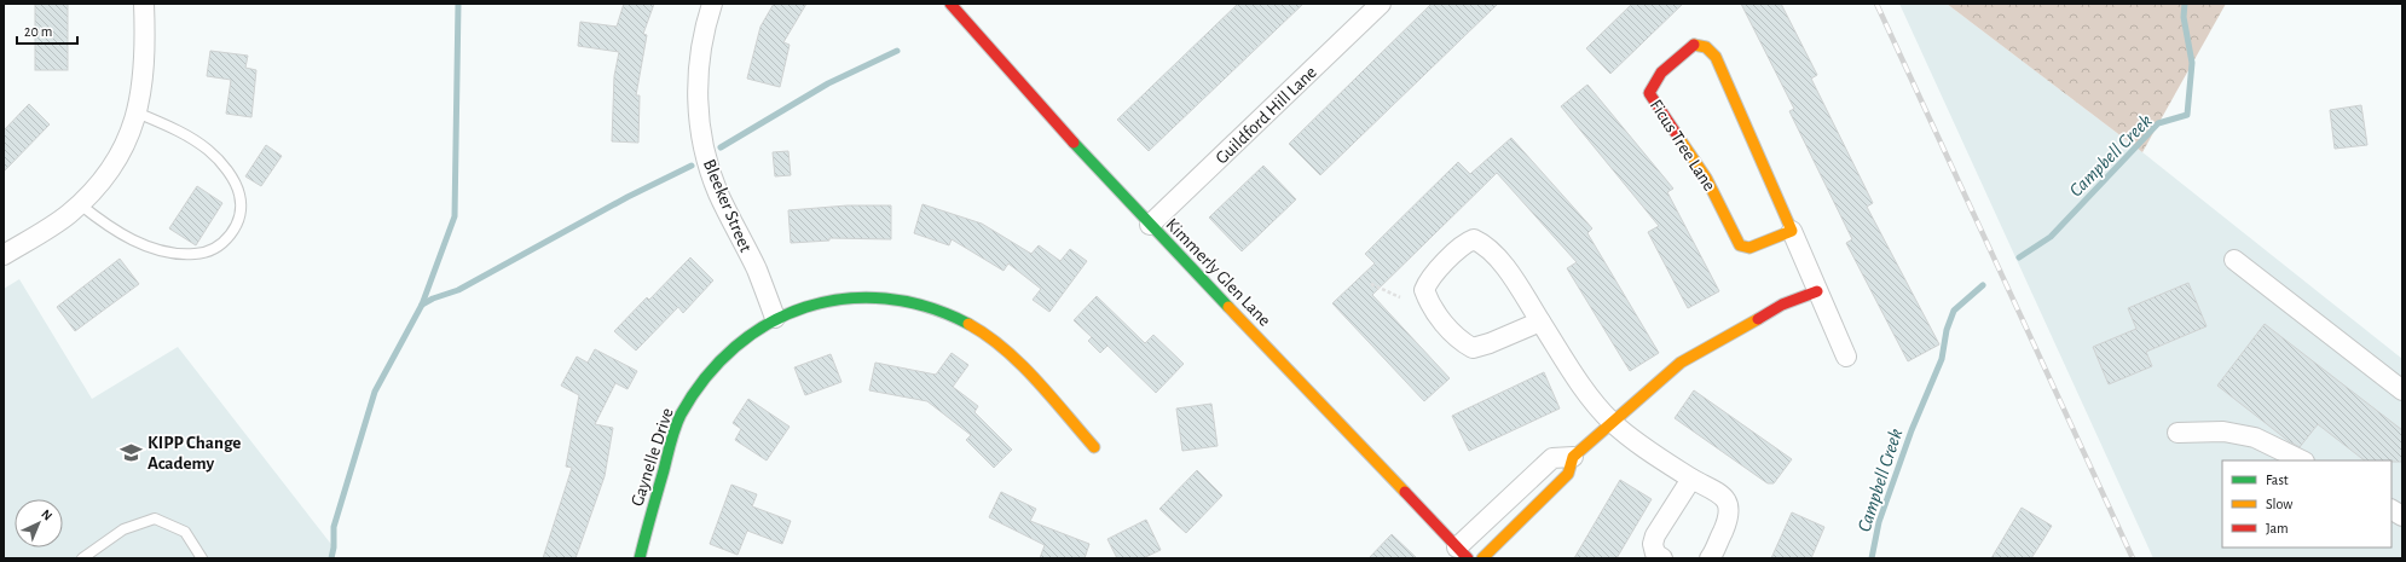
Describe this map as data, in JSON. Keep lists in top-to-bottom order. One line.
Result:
{"streets":{"street":["Guildford Hill Lane","Ficus Tree Lane","Bleeker Street","Kimmerly Glen Lane","Gaynelle Drive"]},"crossings":[["Guildford Hill Lane","Kimmerly Glen Lane"],["Bleeker Street","Gaynelle Drive"]],"water":["Campbell Creek"],"places":{"school or university":["KIPP Change Academy"]},"legend":["Fast","Slow","Jam"],"scale_bar":"20 m","north":"top right"}
